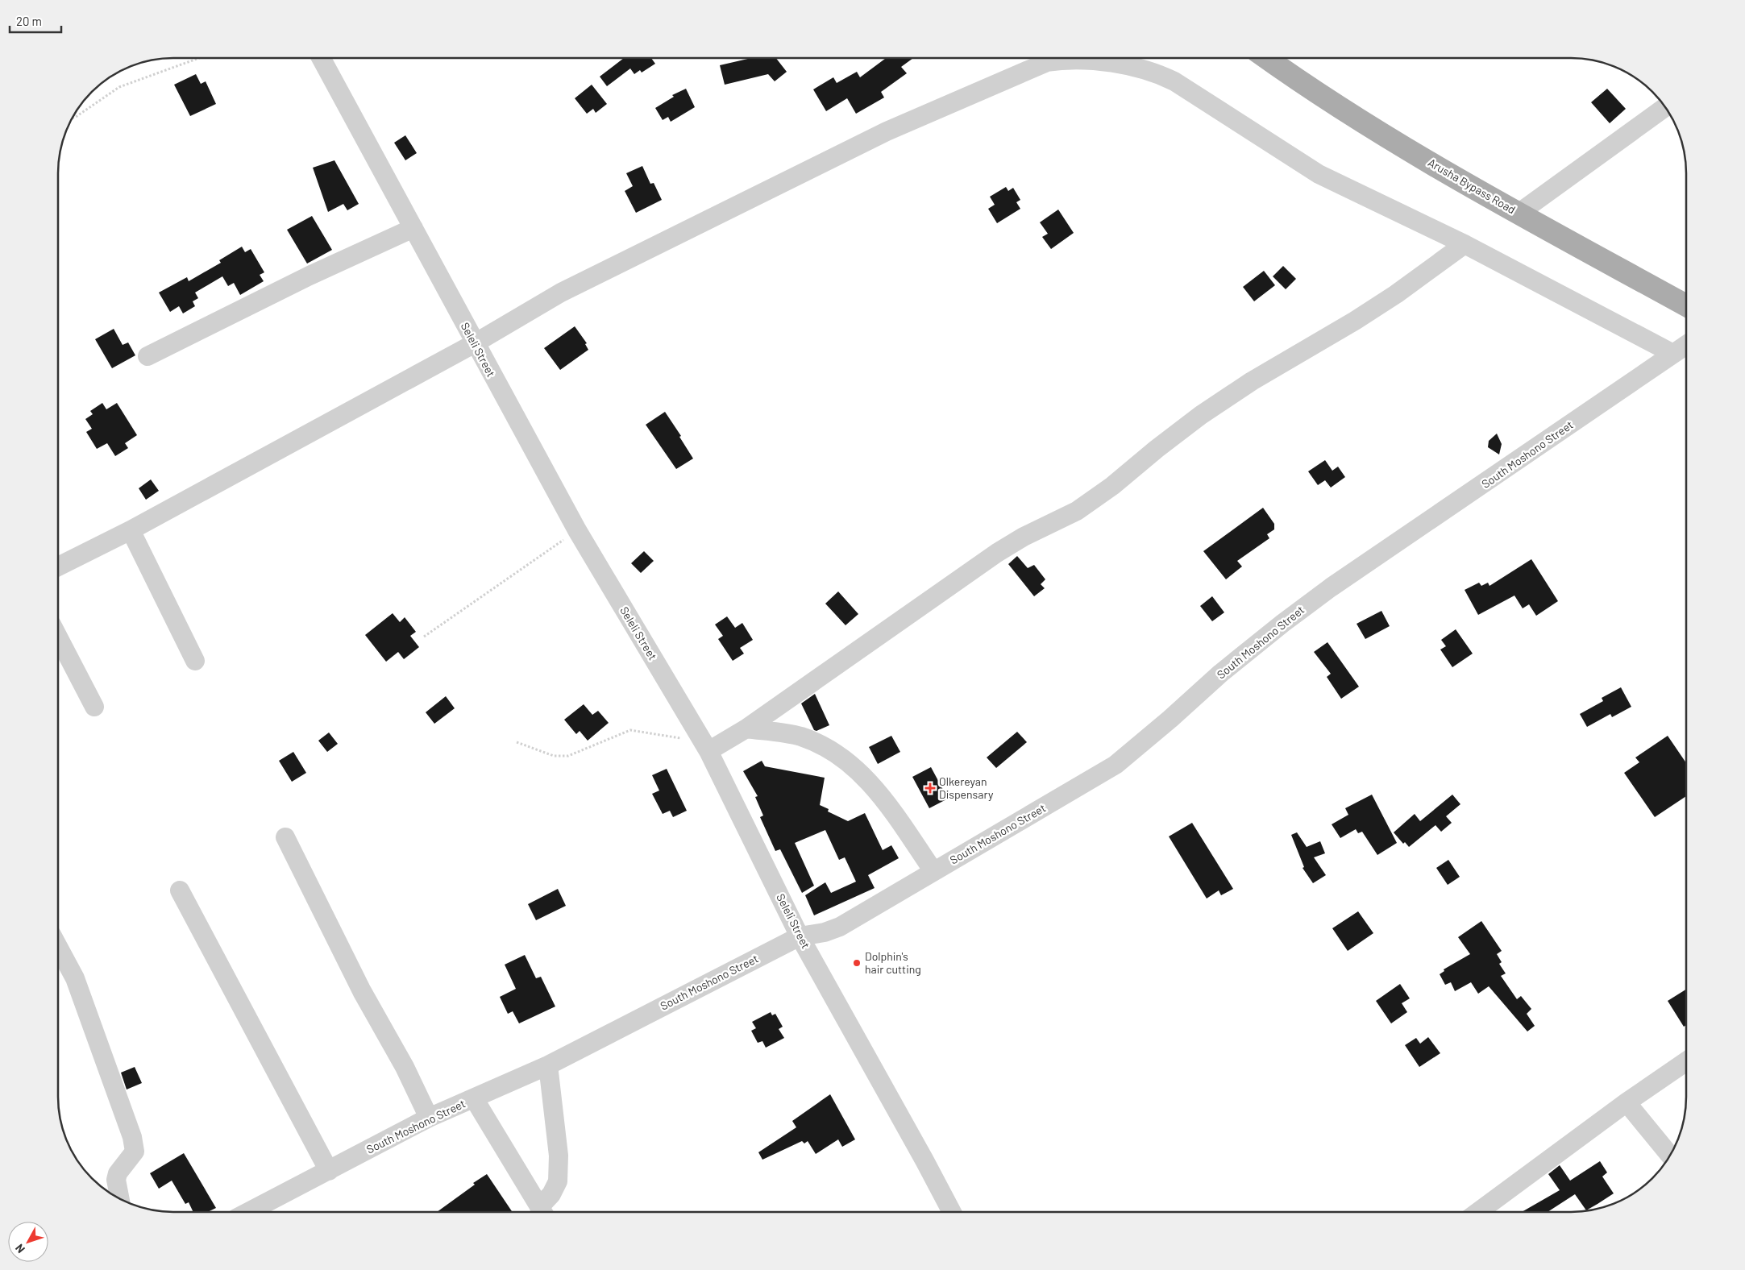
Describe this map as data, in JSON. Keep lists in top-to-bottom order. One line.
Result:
{"streets":{"main road":["Arusha Bypass Road"],"street":["Seleli Street","South Moshono Street"]},"crossings":[["Seleli Street","South Moshono Street"]],"places":{"health":["Olkereyan Dispensary"],"other":["Dolphin's hair cutting"]},"scale_bar":"20 m","north":"bottom left"}
